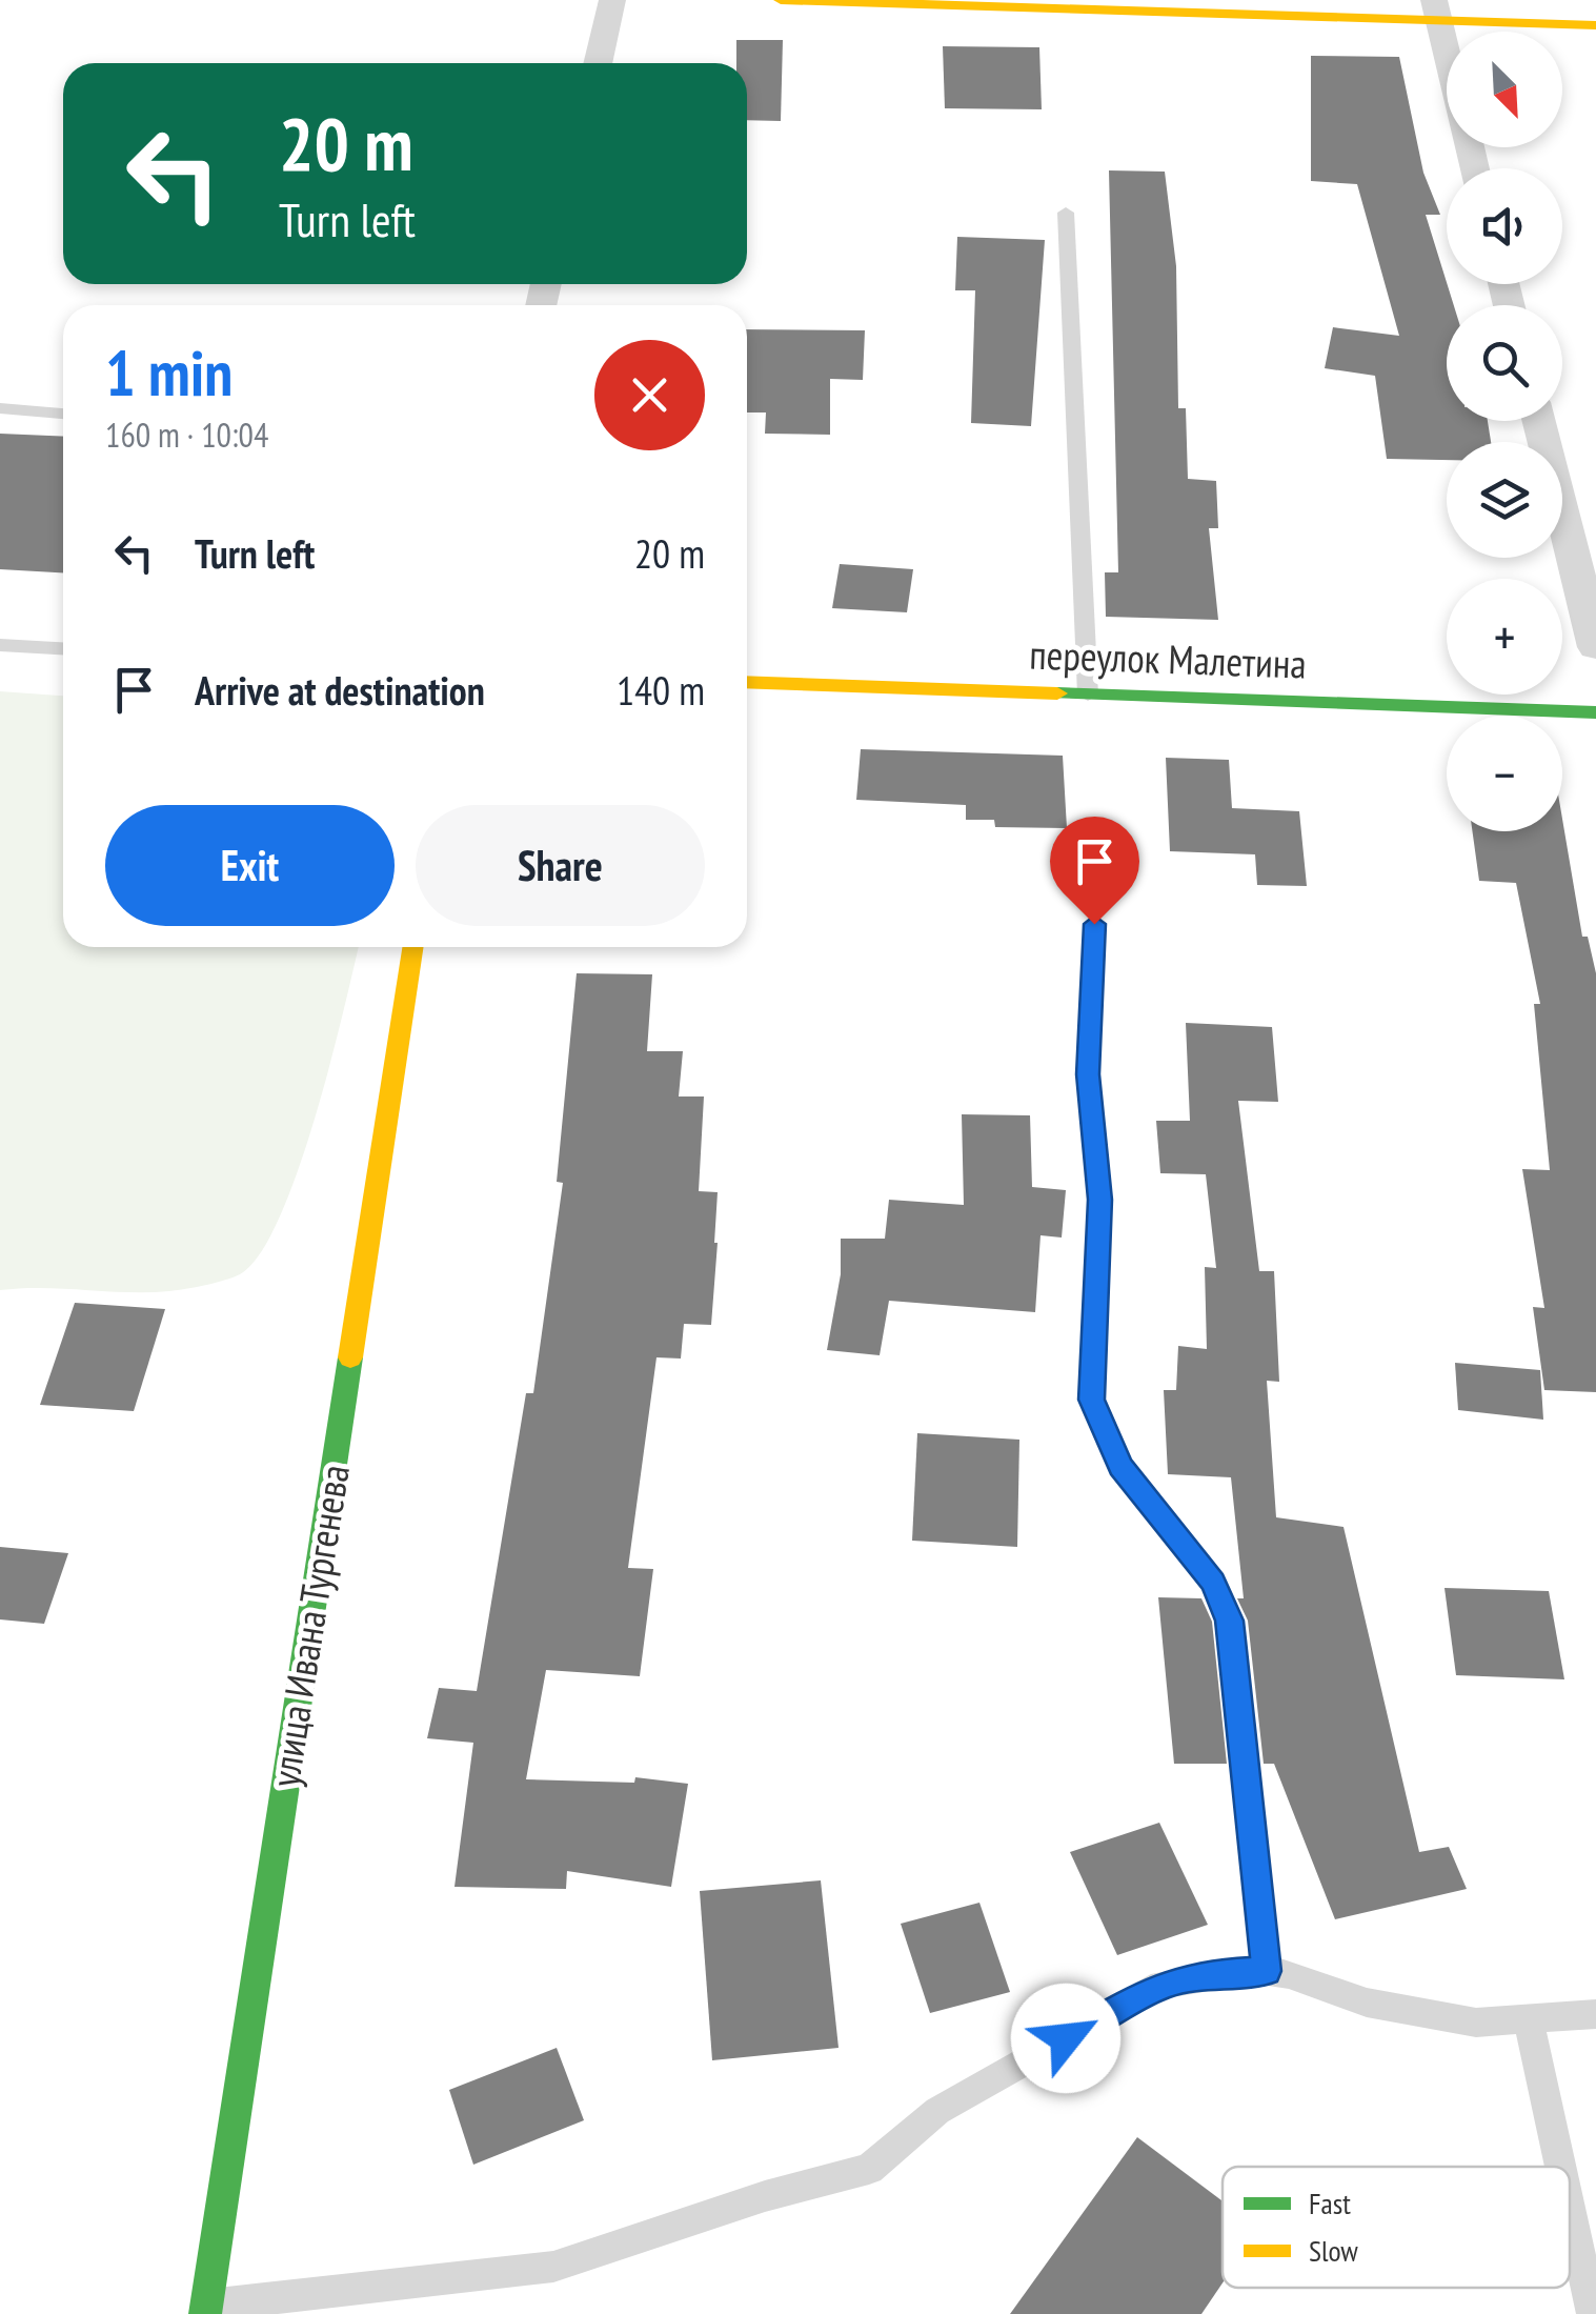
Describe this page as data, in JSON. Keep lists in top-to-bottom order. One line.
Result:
{"streets":{"street":["переулок Малетина","улица Ивана Тургенева"]},"legend":["Fast","Slow"],"north":"bottom right","page":{"map_buttons":["+","−"],"turn":["20 m","Turn left"],"heading":["1 min","160 m · 10:04"],"list":[{"name":"Turn left","value":"20 m"},{"name":"Arrive at destination","value":"140 m"}],"buttons":["Exit","Share"]}}
